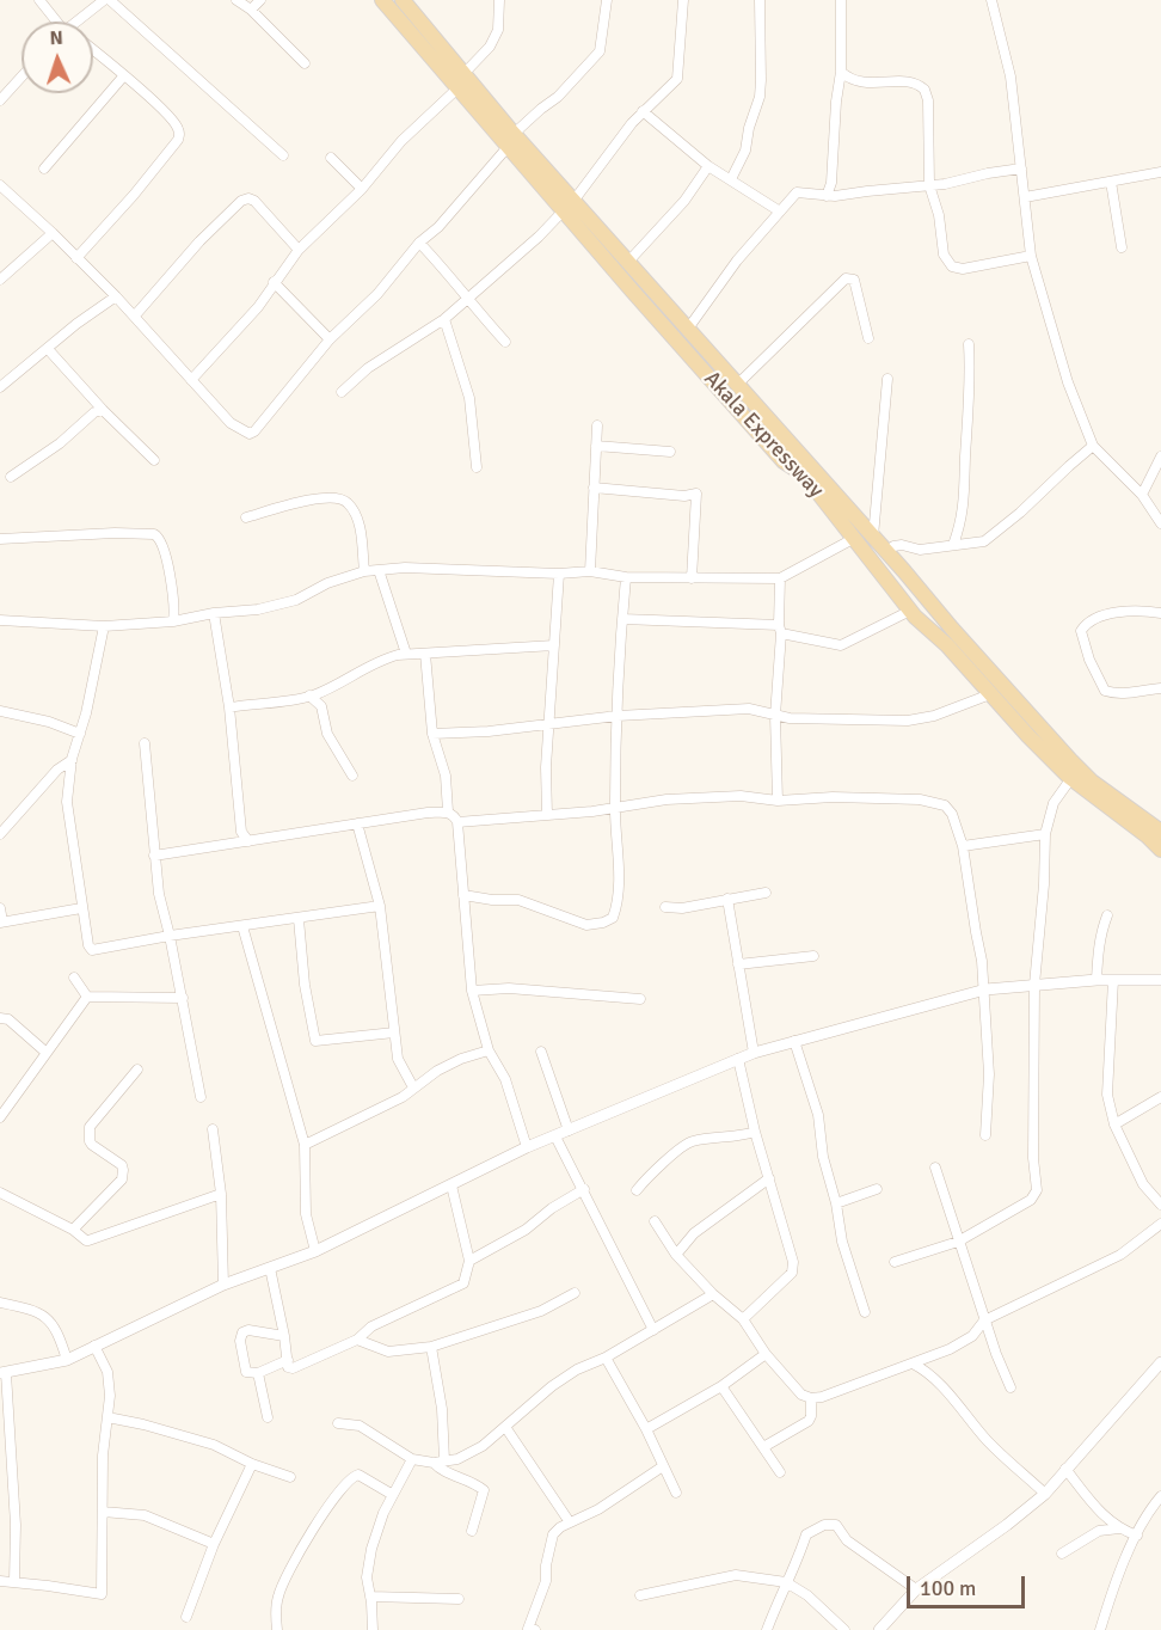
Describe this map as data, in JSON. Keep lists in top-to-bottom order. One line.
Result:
{"streets":{"main road":["Akala Expressway"]},"scale_bar":"100 m","north":"top"}
